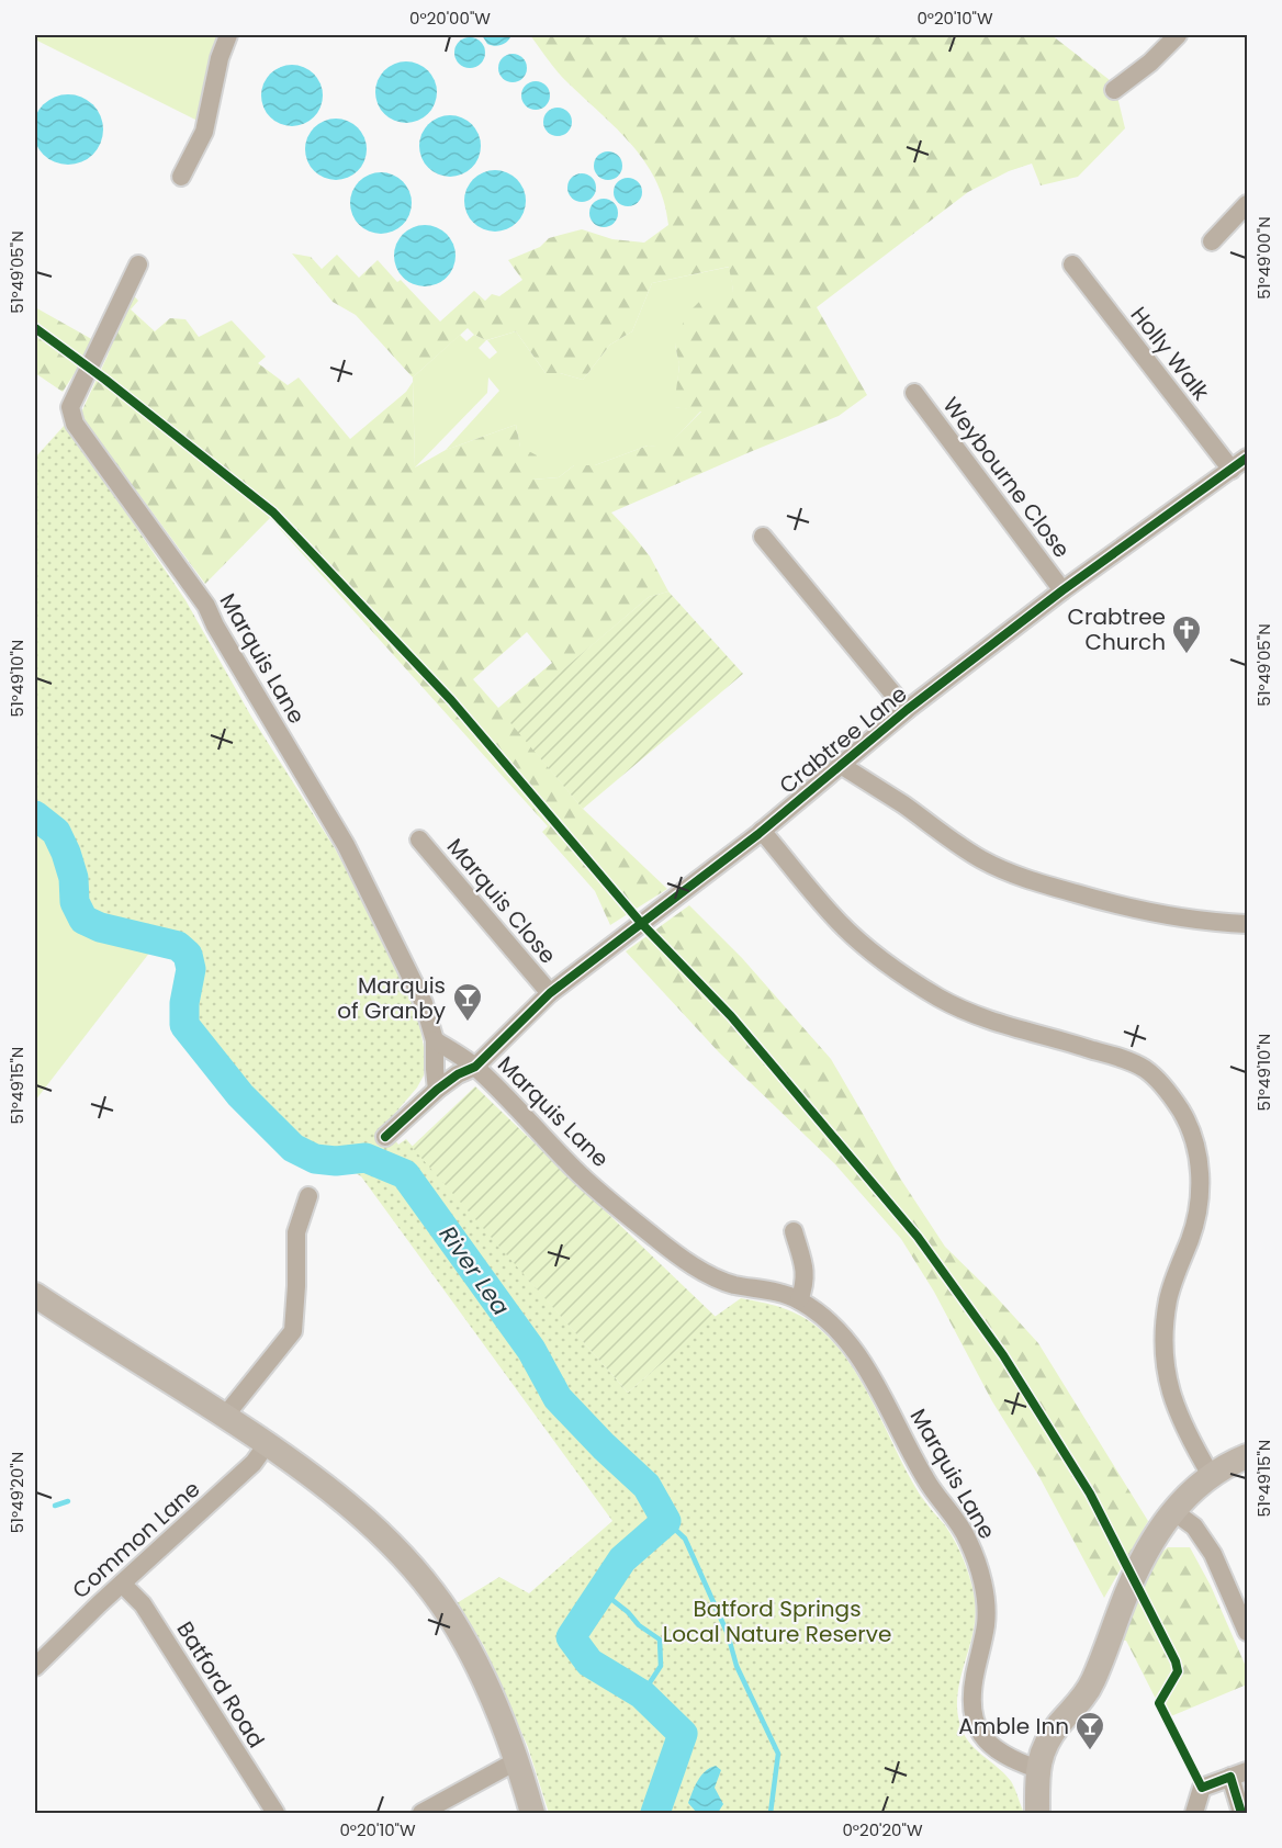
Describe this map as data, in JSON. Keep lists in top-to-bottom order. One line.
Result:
{"streets":{"street":["Holly Walk","Weybourne Close","Marquis Lane","Crabtree Lane","Marquis Close","Common Lane","Batford Road"]},"crossings":[["Holly Walk","Crabtree Lane"],["Weybourne Close","Crabtree Lane"],["Marquis Lane","Crabtree Lane"],["Crabtree Lane","Marquis Close"],["Common Lane","Batford Road"]],"water":["River Lea"],"parks":["Batford Springs Local Nature Reserve"],"places":{"church":["Crabtree Church"],"bar":["Marquis of Granby","Amble Inn"]},"coordinates":["0°20'00\"W","0°20'10\"W","51°49'00\"N","51°49'05\"N","51°49'10\"N","51°49'15\"N","51°49'20\"N","0°20'20\"W"]}
